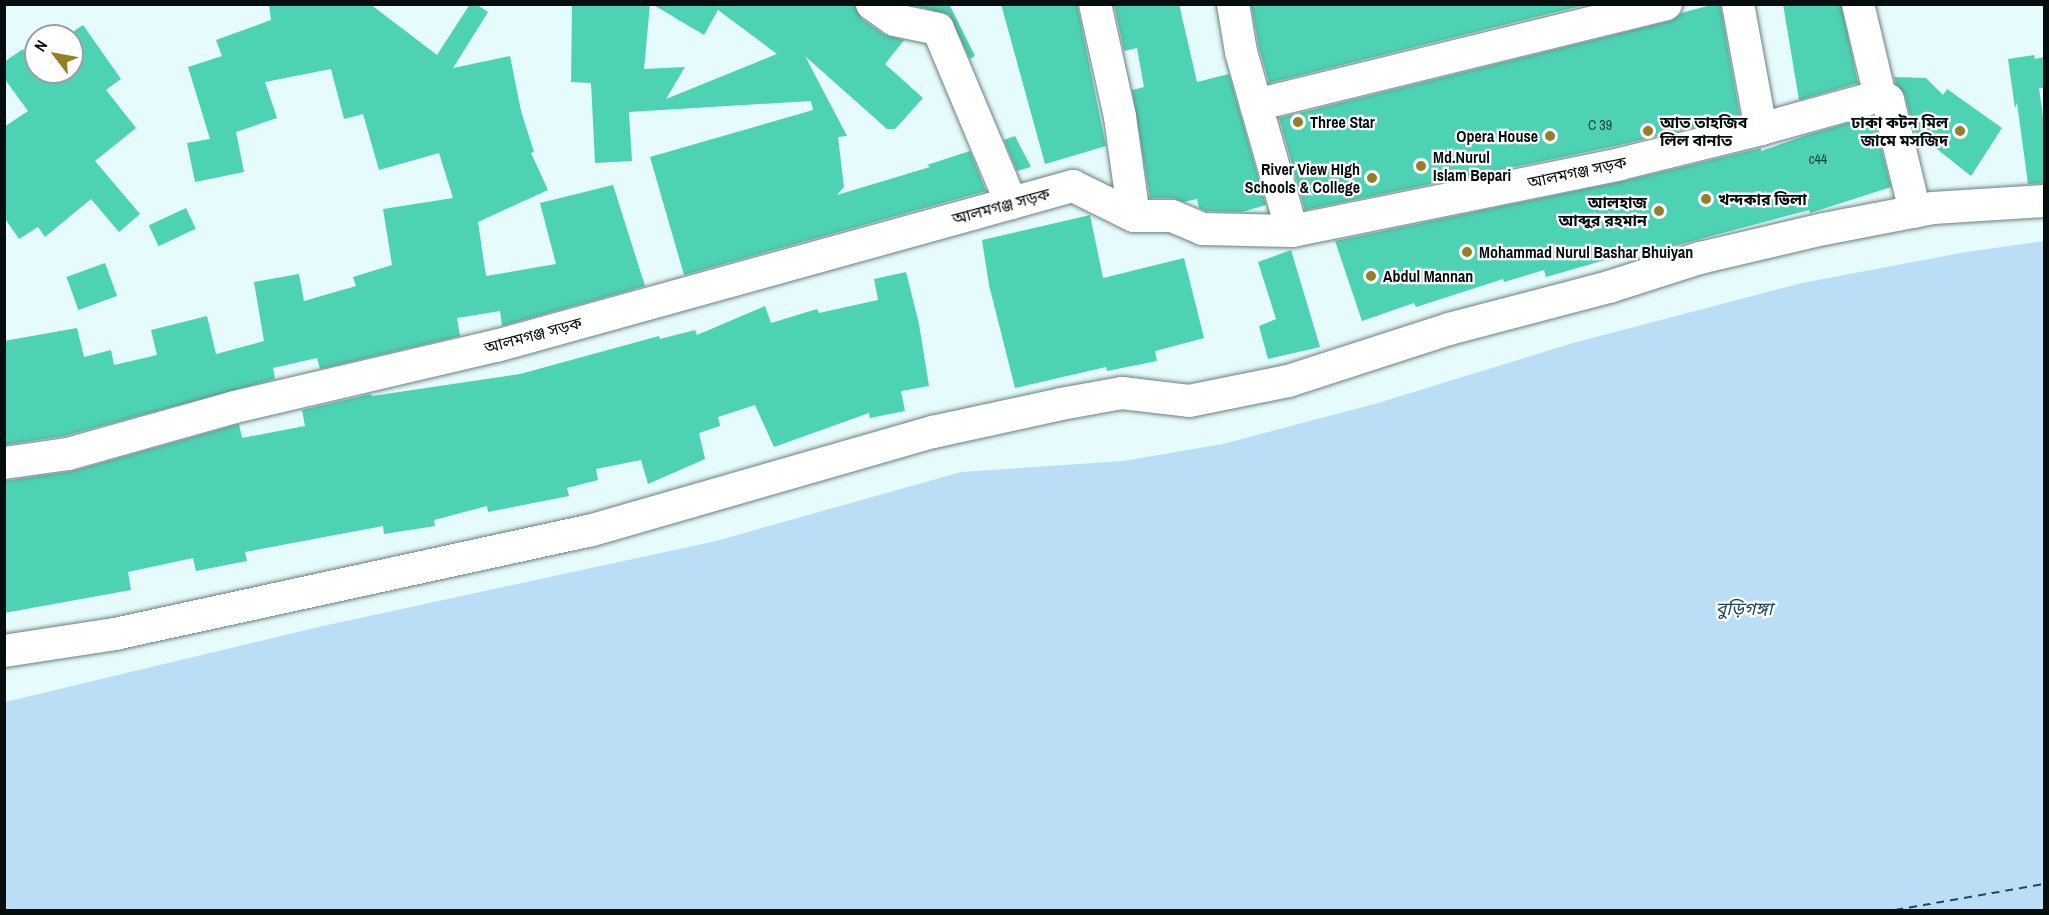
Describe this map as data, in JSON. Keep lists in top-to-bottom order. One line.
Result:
{"streets":{"street":["আলমগঞ্জ সড়ক"]},"water":["বুড়িগঙ্গা"],"places":["Three Star","আত তাহজিব লিল বানাত","ঢাকা কটন মিল জামে মসজিদ","Opera House","Md.Nurul Islam Bepari","River View HIgh Schools & College","খন্দকার ভিলা","আলহাজ আব্দুর রহমান","Mohammad Nurul Bashar Bhuiyan","Abdul Mannan"],"house_numbers":["C 39","c44"],"north":"top left"}
